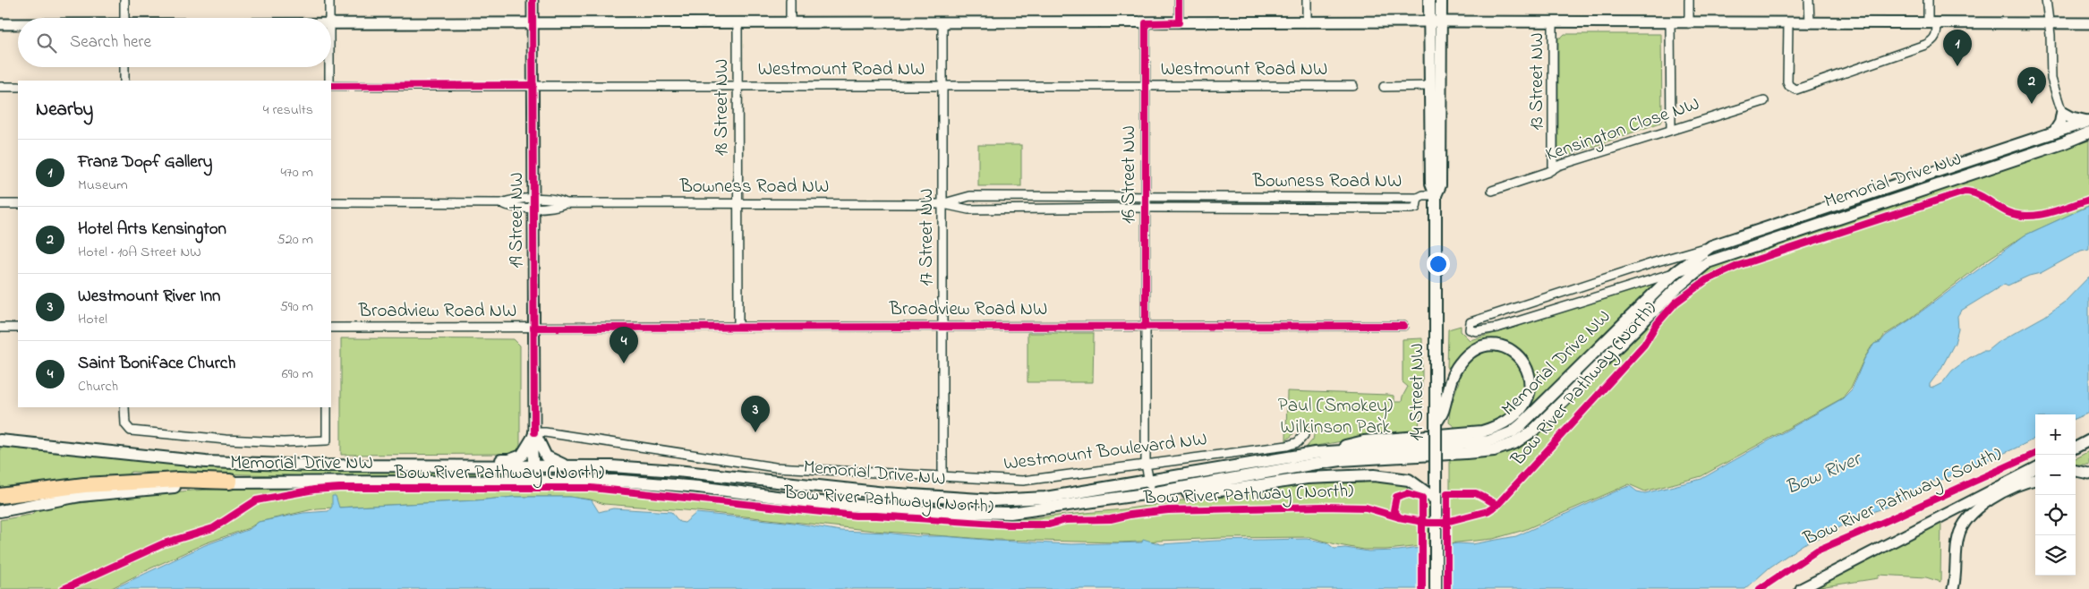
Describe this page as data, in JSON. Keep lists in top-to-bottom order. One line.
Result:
{"streets":{"main road":["Memorial Drive NW","14 Street NW"],"street":["Westmount Road NW","13 Street NW","18 Street NW","Kensington Close NW","16 Street NW","Bowness Road NW","19 Street NW","17 Street NW","Broadview Road NW","Westmount Boulevard NW"],"cycle path":["Bow River Pathway (North)","Bow River Pathway (South)"]},"crossings":[["Westmount Road NW","18 Street NW"],["Westmount Road NW","16 Street NW"],["Westmount Road NW","19 Street NW"],["Westmount Road NW","17 Street NW"],["13 Street NW","Kensington Close NW"],["18 Street NW","Bowness Road NW"],["18 Street NW","Broadview Road NW"],["16 Street NW","Memorial Drive NW"],["16 Street NW","Bowness Road NW"],["16 Street NW","Broadview Road NW"],["16 Street NW","Westmount Boulevard NW"],["Memorial Drive NW","19 Street NW"],["Bowness Road NW","19 Street NW"],["Bowness Road NW","17 Street NW"],["19 Street NW","Broadview Road NW"],["19 Street NW","Westmount Boulevard NW"],["17 Street NW","Broadview Road NW"],["17 Street NW","Westmount Boulevard NW"]],"water":["Bow River"],"parks":["Paul (Smokey) Wilkinson Park"],"page":{"search":"Search here","pins":["1","2","4","3"],"heading":["Nearby","4 results"],"list":[{"mark":"1","name":"Franz Dopf Gallery","note":"Museum","value":"470 m"},{"mark":"2","name":"Hotel Arts Kensington","note":"Hotel · 10A Street NW","value":"520 m"},{"mark":"3","name":"Westmount River Inn","note":"Hotel","value":"590 m"},{"mark":"4","name":"Saint Boniface Church","note":"Church","value":"690 m"}],"map_buttons":["+","−"]}}
